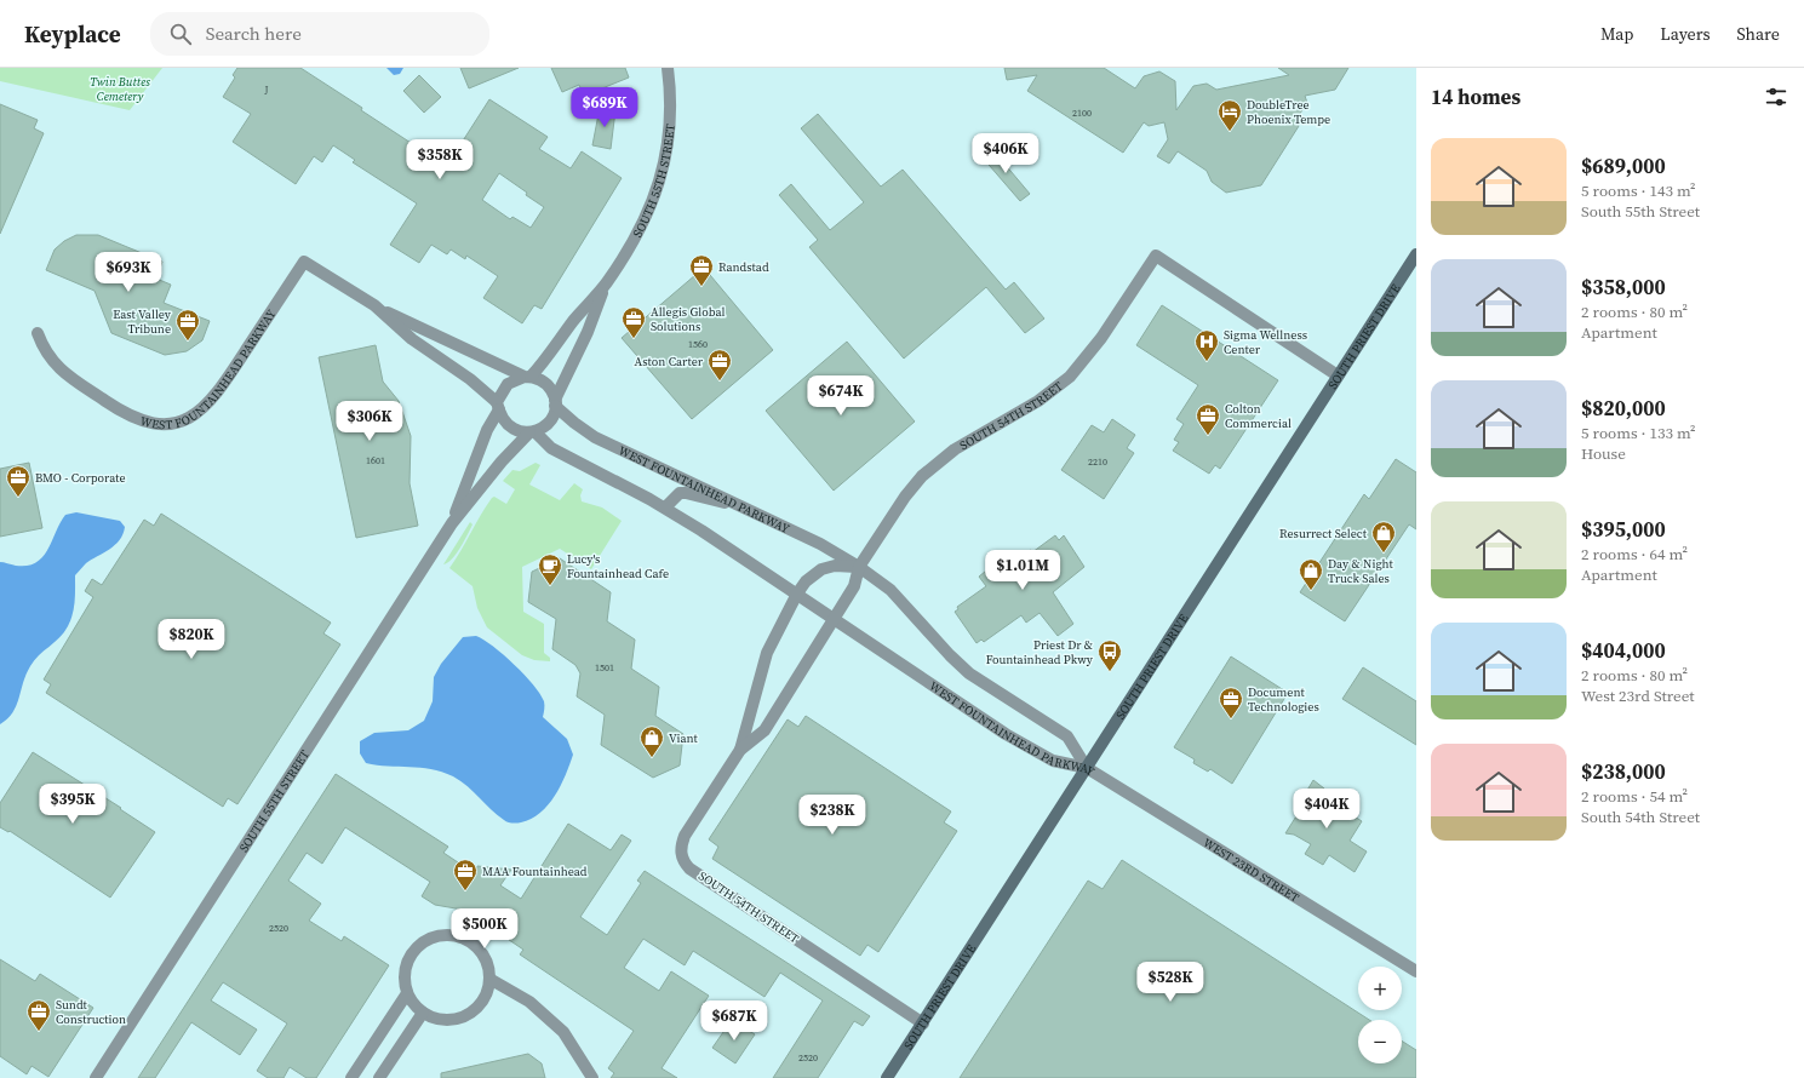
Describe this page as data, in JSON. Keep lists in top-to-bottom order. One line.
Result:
{"streets":{"main road":["SOUTH PRIEST DRIVE"],"street":["SOUTH 55TH STREET","WEST FOUNTAINHEAD PARKWAY","SOUTH 54TH STREET","WEST 23RD STREET"]},"crossings":[["SOUTH 55TH STREET","WEST FOUNTAINHEAD PARKWAY"],["SOUTH PRIEST DRIVE","WEST FOUNTAINHEAD PARKWAY"],["SOUTH PRIEST DRIVE","SOUTH 54TH STREET"],["SOUTH PRIEST DRIVE","WEST 23RD STREET"],["WEST FOUNTAINHEAD PARKWAY","SOUTH 54TH STREET"],["WEST FOUNTAINHEAD PARKWAY","WEST 23RD STREET"]],"parks":["Twin Buttes Cemetery"],"places":{"hotel":["DoubleTree Phoenix Tempe"],"office":["Randstad","Allegis Global Solutions","East Valley Tribune","Aston Carter","Colton Commercial","BMO - Corporate","Document Technologies","MAA Fountainhead","Sundt Construction"],"hospital":["Sigma Wellness Center"],"shop":["Resurrect Select","Day & Night Truck Sales","Viant"],"cafe":["Lucy's Fountainhead Cafe"],"bus stop":["Priest Dr & Fountainhead Pkwy"]},"house_numbers":["J","2100","1560","1601","2210","1501","2520","2520"],"page":{"header":"Keyplace","search":"Search here","nav":["Map","Layers","Share"],"heading":"14 homes","price":["$689K","$406K","$358K","$693K","$674K","$306K","$1.01M","$820K","$395K","$404K","$238K","$500K","$528K","$687K"],"list":[{"name":"$689,000","note":"5 rooms · 143 m² · South 55th Street"},{"name":"$358,000","note":"2 rooms · 80 m² · Apartment"},{"name":"$820,000","note":"5 rooms · 133 m² · House"},{"name":"$395,000","note":"2 rooms · 64 m² · Apartment"},{"name":"$404,000","note":"2 rooms · 80 m² · West 23rd Street"},{"name":"$238,000","note":"2 rooms · 54 m² · South 54th Street"}],"map_buttons":["+","−"]}}
